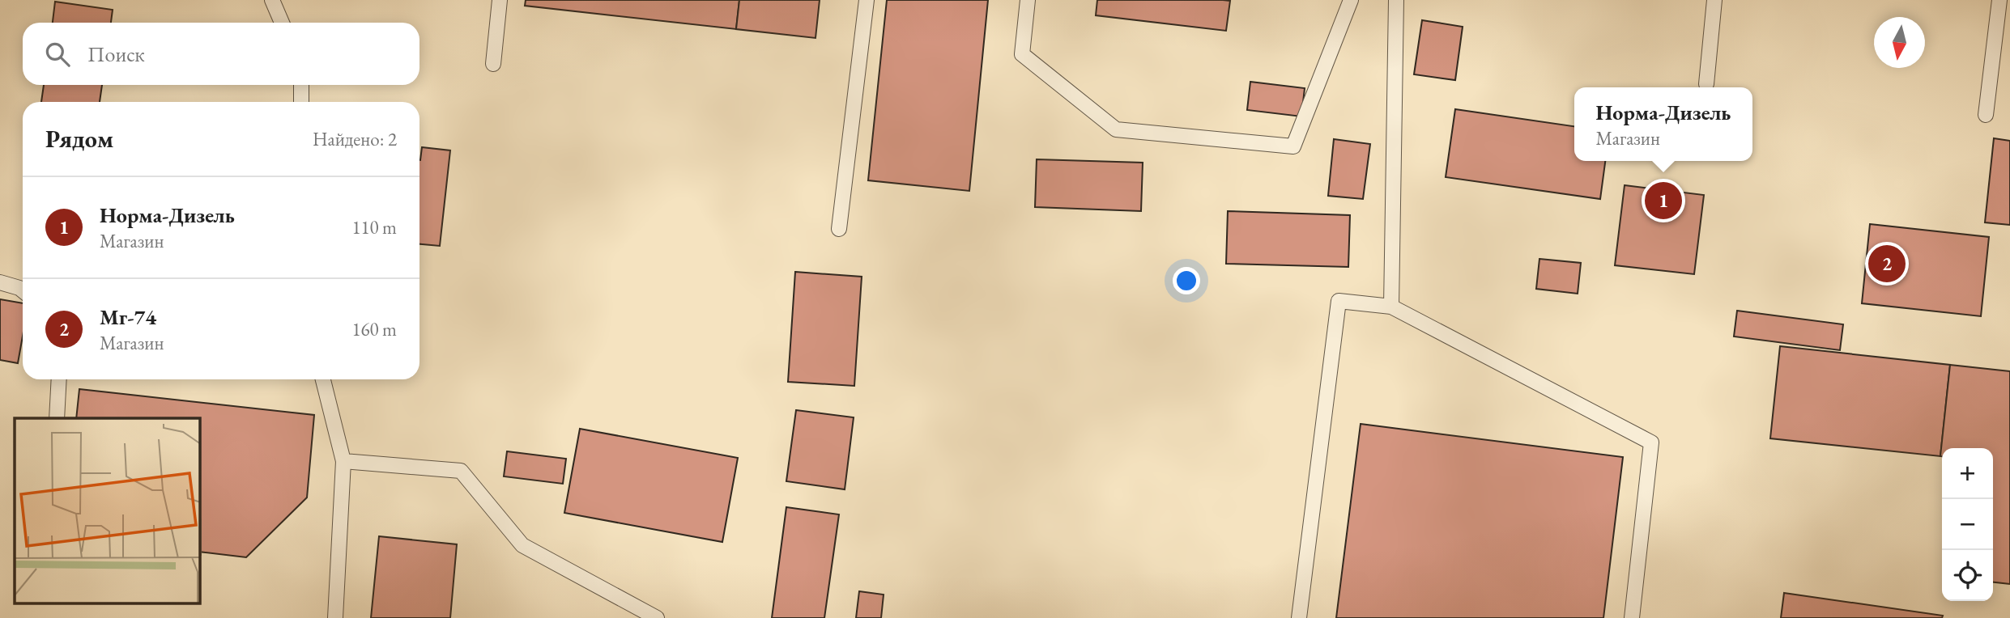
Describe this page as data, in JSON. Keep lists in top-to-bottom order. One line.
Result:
{"north":"bottom","page":{"search":"Поиск","popup":["Норма-Дизель","Магазин"],"heading":["Рядом","Найдено: 2"],"list":[{"mark":"1","name":"Норма-Дизель","note":"Магазин","value":"110 m"},{"mark":"2","name":"Мг-74","note":"Магазин","value":"160 m"}],"pins":["1","2"],"map_buttons":["+","−"]}}
